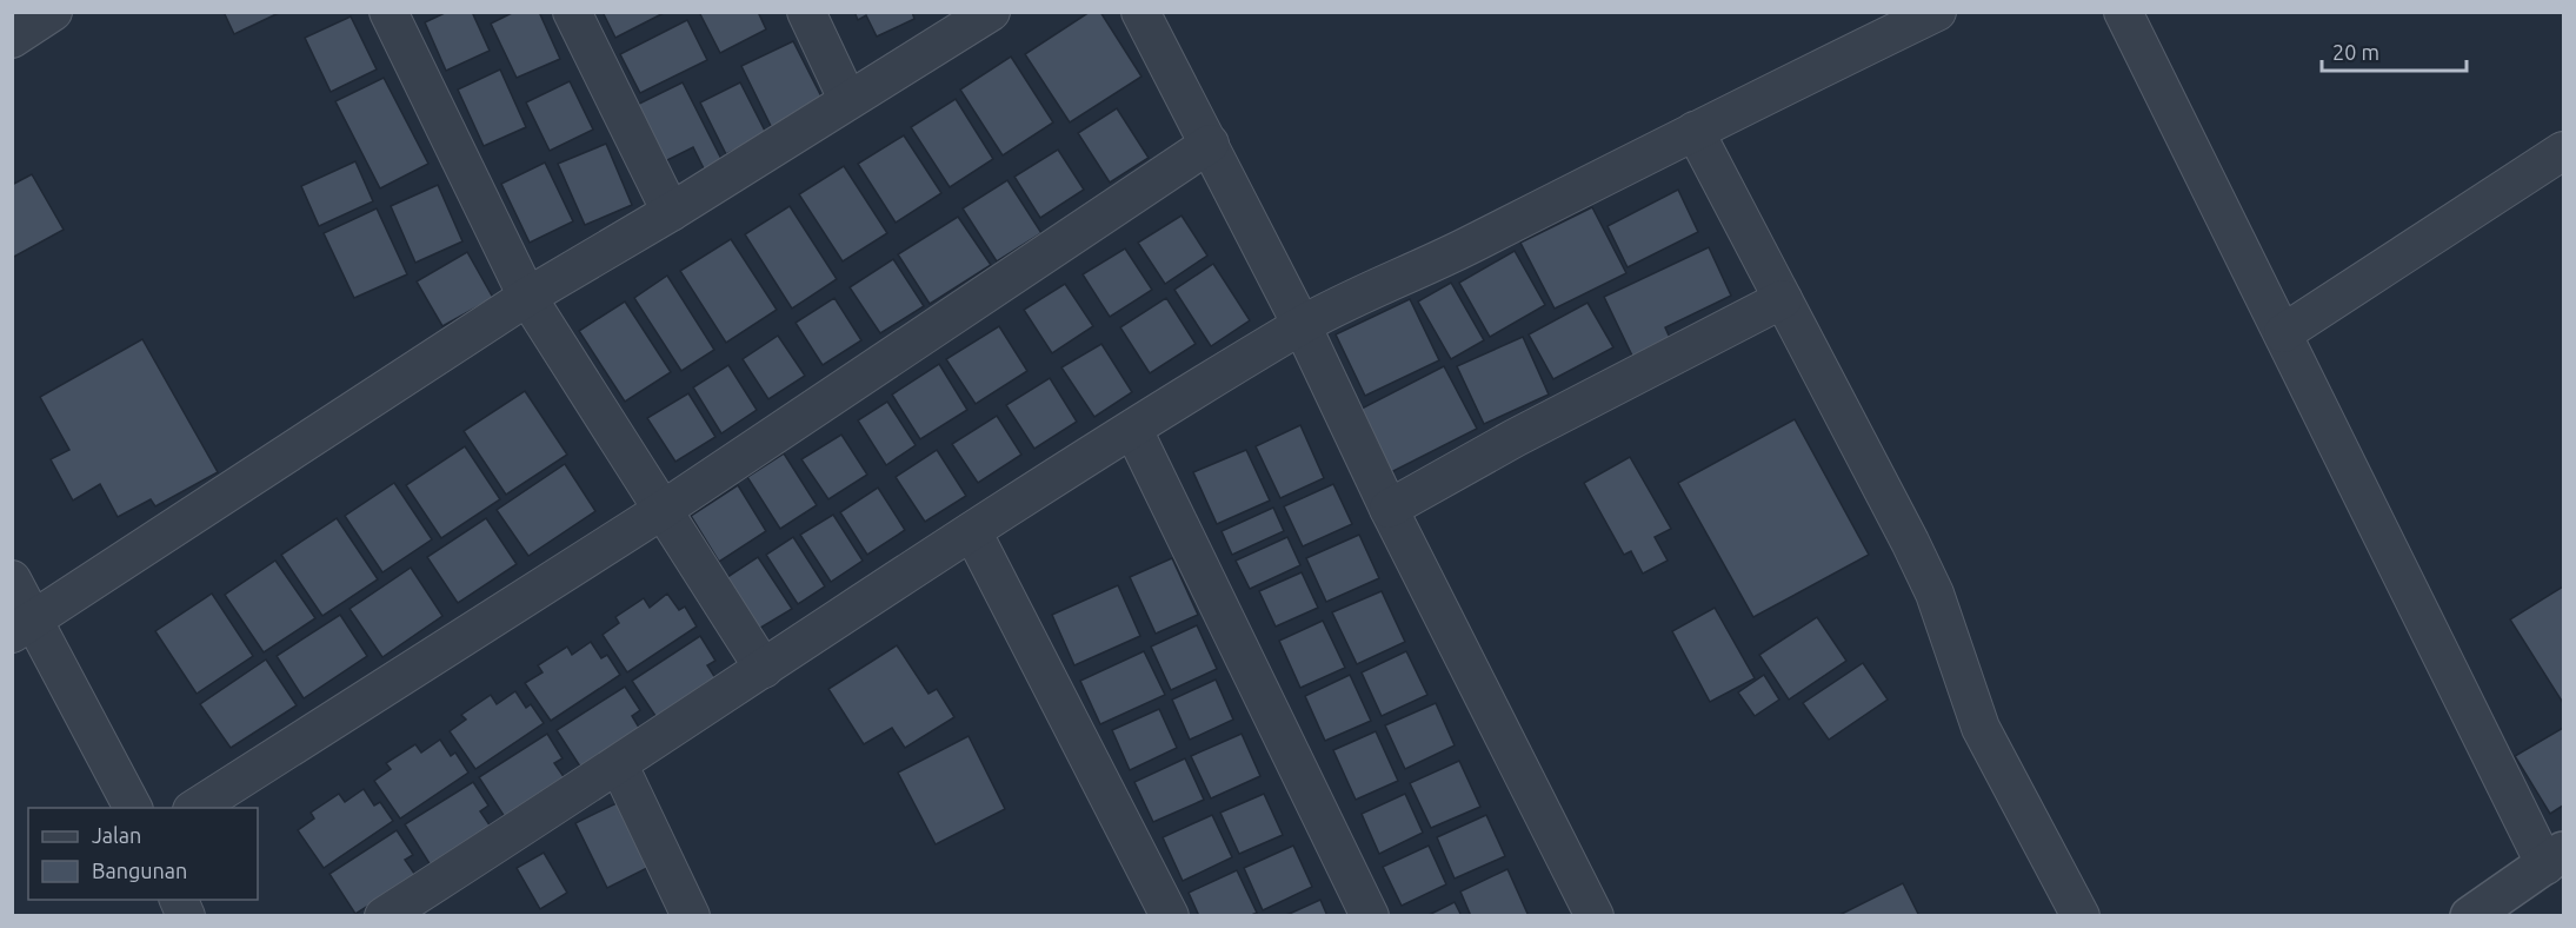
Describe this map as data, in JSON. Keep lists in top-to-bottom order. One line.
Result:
{"legend":["Jalan","Bangunan"],"scale_bar":"20 m"}
